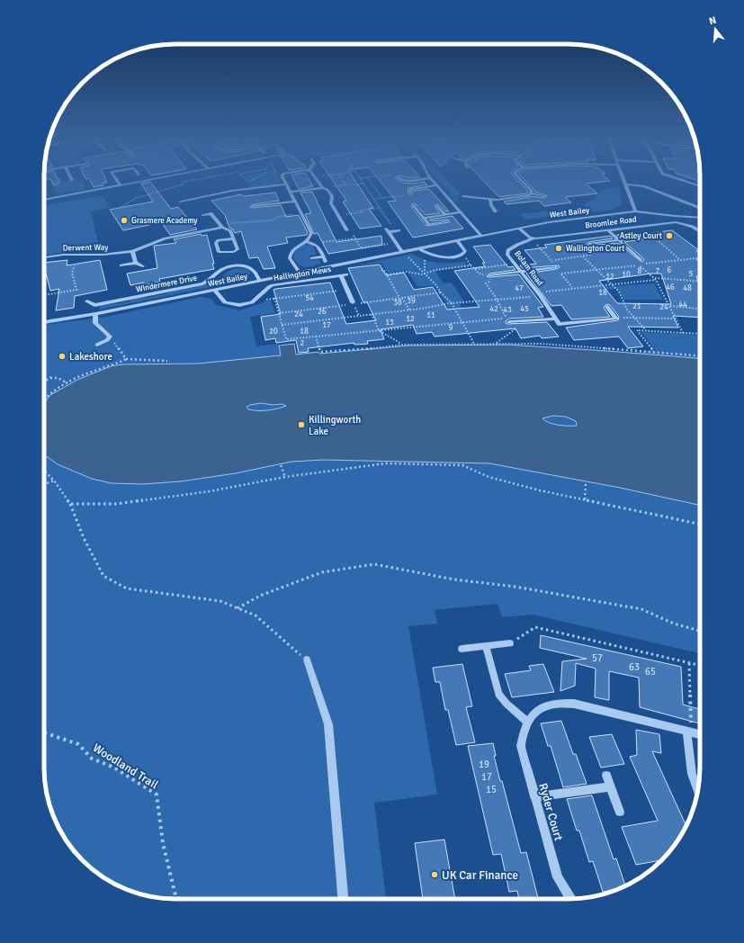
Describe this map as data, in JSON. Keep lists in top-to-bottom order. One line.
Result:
{"streets":{"street":["West Bailey","Broomlee Road","Derwent Way","Bolam Road","Hallington Mews","Windermere Drive","Ryder Court"],"path":["Woodland Trail"]},"crossings":[["West Bailey","Windermere Drive"],["Broomlee Road","Bolam Road"]],"places":["Grasmere Academy","Astley Court","Wallington Court","Lakeshore","Killingworth Lake","UK Car Finance"],"house_numbers":["6","8","7","5","10","12","46","47","48","18","54","39","38","44","21","24","42","45","43","26","24","11","12","13","17","9","20","18","2","57","63","65","19","17","15"],"north":"top"}
